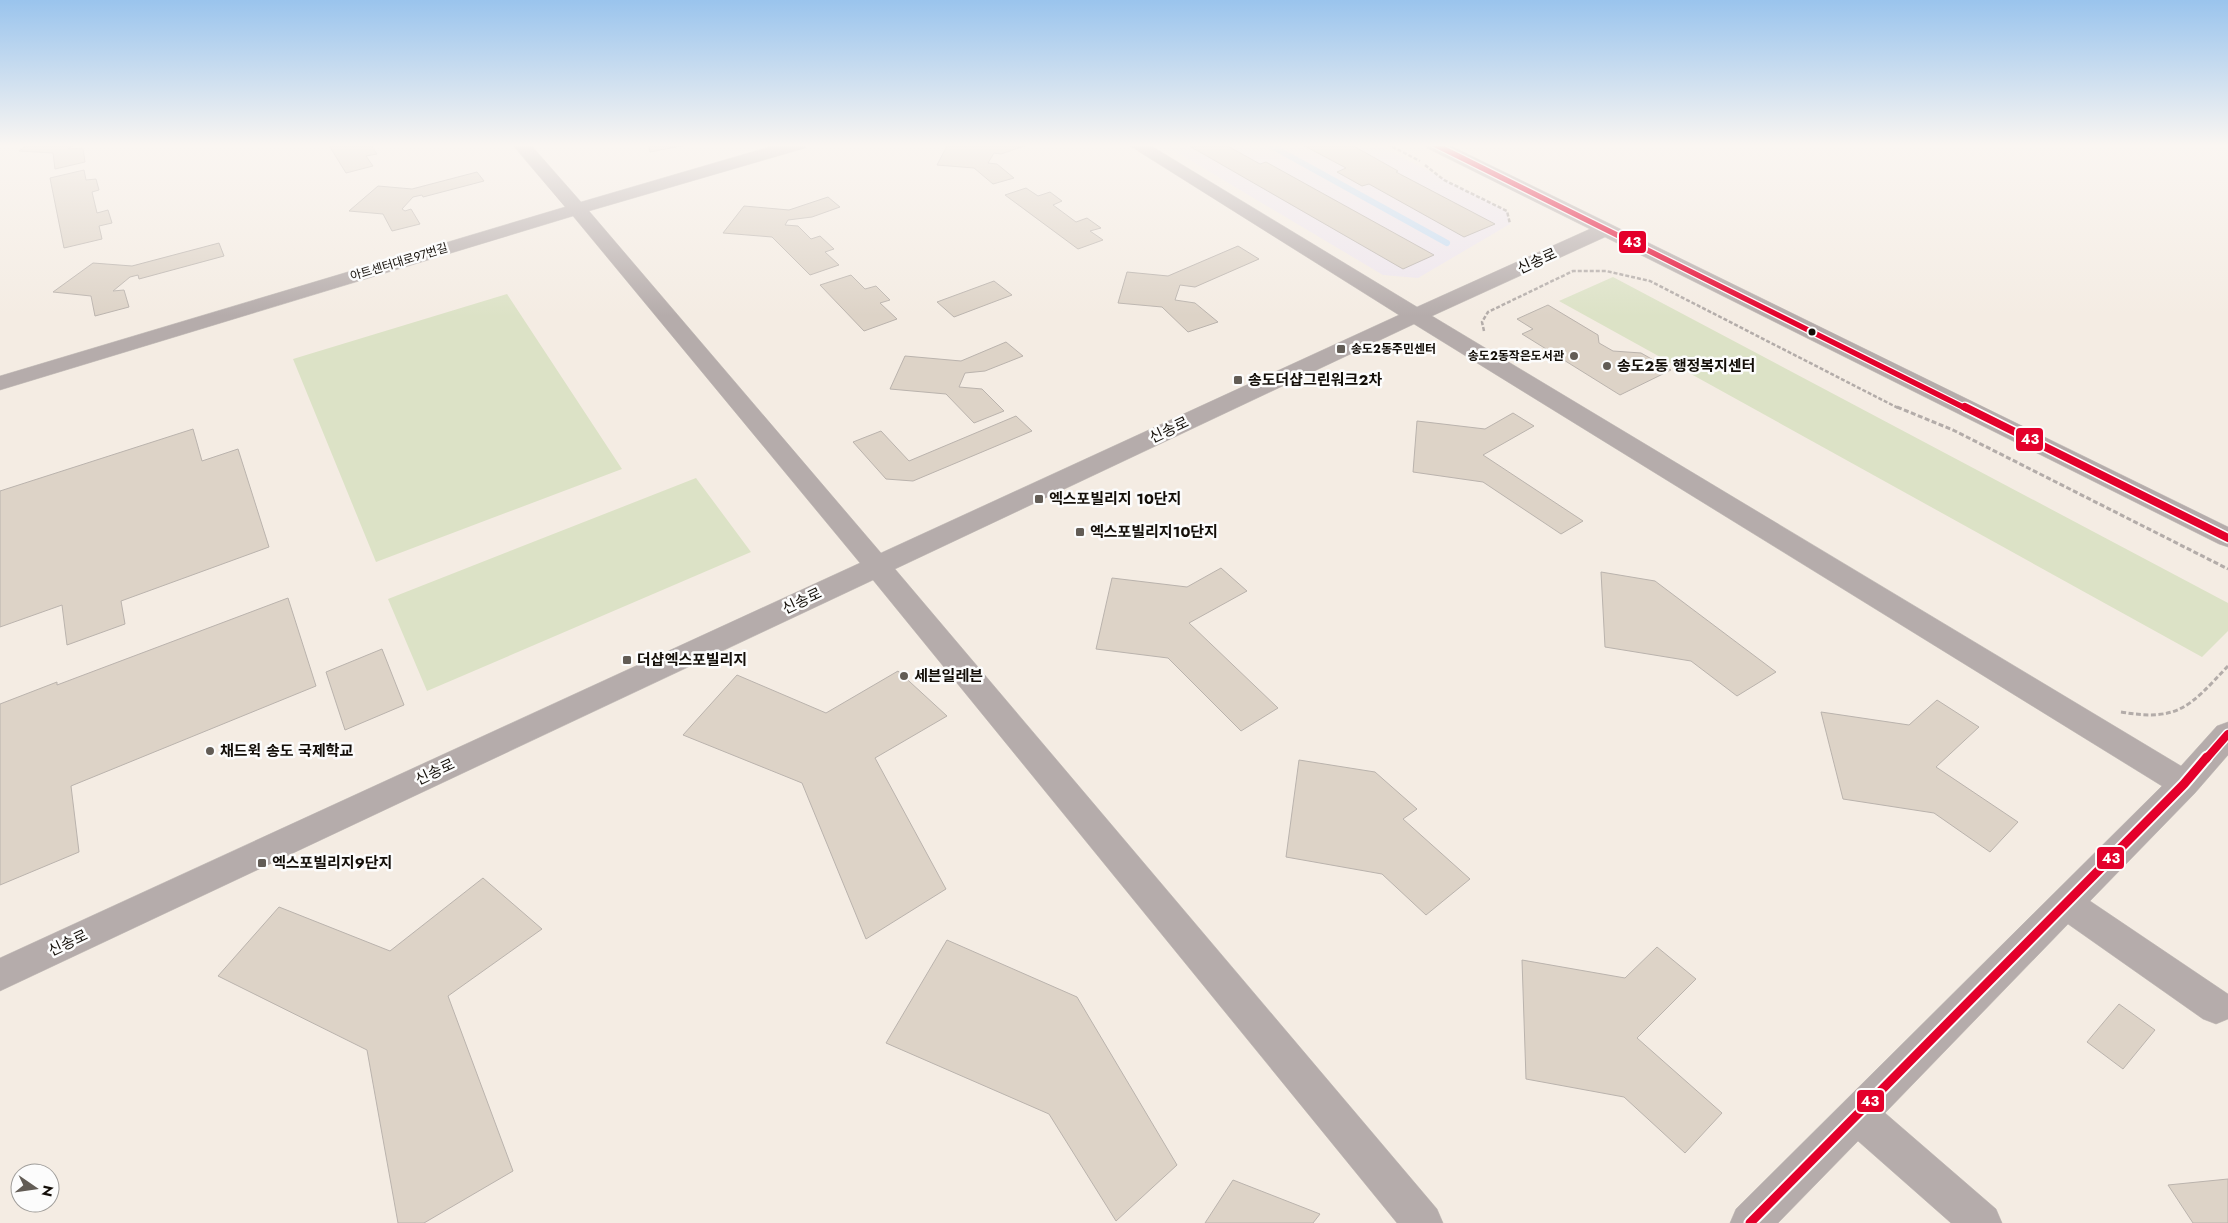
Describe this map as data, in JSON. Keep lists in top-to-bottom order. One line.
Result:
{"streets":{"street":["신송로","아트센터대로97번길"]},"places":{"transit":["송도2동주민센터","송도더샵그린워크2차","엑스포빌리지 10단지","엑스포빌리지10단지","더샵엑스포빌리지","엑스포빌리지9단지"],"other":["송도2동작은도서관","송도2동 행정복지센터","세븐일레븐","채드윅 송도 국제학교"]},"lines":["transit line 43"],"north":"right"}
